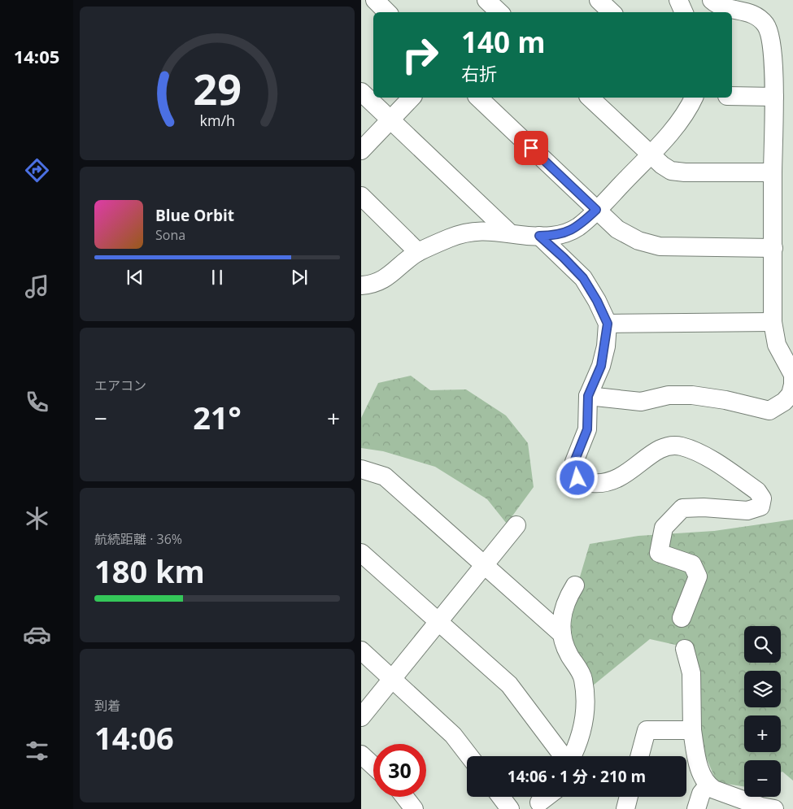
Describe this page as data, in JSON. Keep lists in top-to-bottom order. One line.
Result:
{"page":{"tabs":"14:05","turn":["140 m","右折"],"song":["Blue Orbit","Sona"],"tile":["エアコン",["航続距離 · 36%","180 km"],["到着","14:06"]],"heat":["−","21°","+"],"map_buttons":["+","−"],"limit":"30","trip":"14:06 · 1 分 · 210 m","gauge":["29","km/h"]}}
